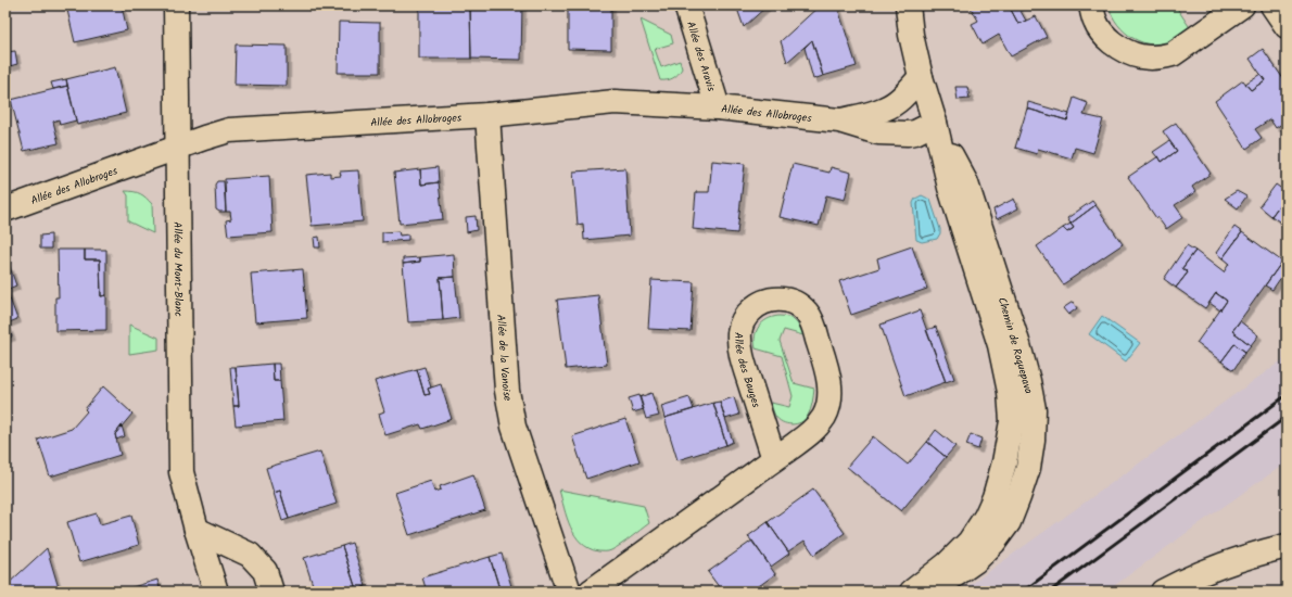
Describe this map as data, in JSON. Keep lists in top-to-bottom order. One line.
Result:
{"streets":{"street":["Allée des Aravis","Allée des Allobroges","Allée du Mont-Blanc","Chemin de Roquepava","Allée de la Vanoise","Allée des Bauges"]},"crossings":[["Allée des Aravis","Allée des Allobroges"],["Allée des Allobroges","Allée du Mont-Blanc"],["Allée des Allobroges","Chemin de Roquepava"],["Allée des Allobroges","Allée de la Vanoise"]]}
